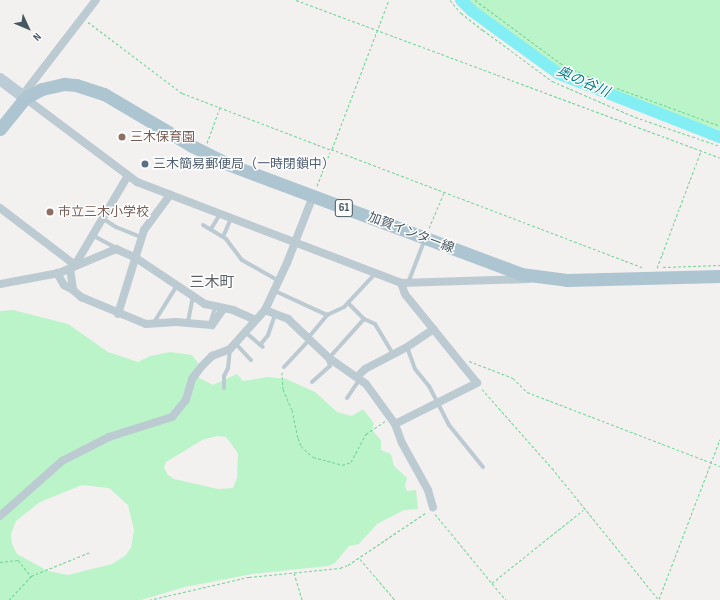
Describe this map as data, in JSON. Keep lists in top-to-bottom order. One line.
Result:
{"streets":{"main road":["61","加賀インター線"]},"districts":["三木町"],"water":["奥の谷川"],"places":["三木保育園","三木簡易郵便局（一時閉鎖中）","市立三木小学校"],"north":"bottom right"}
